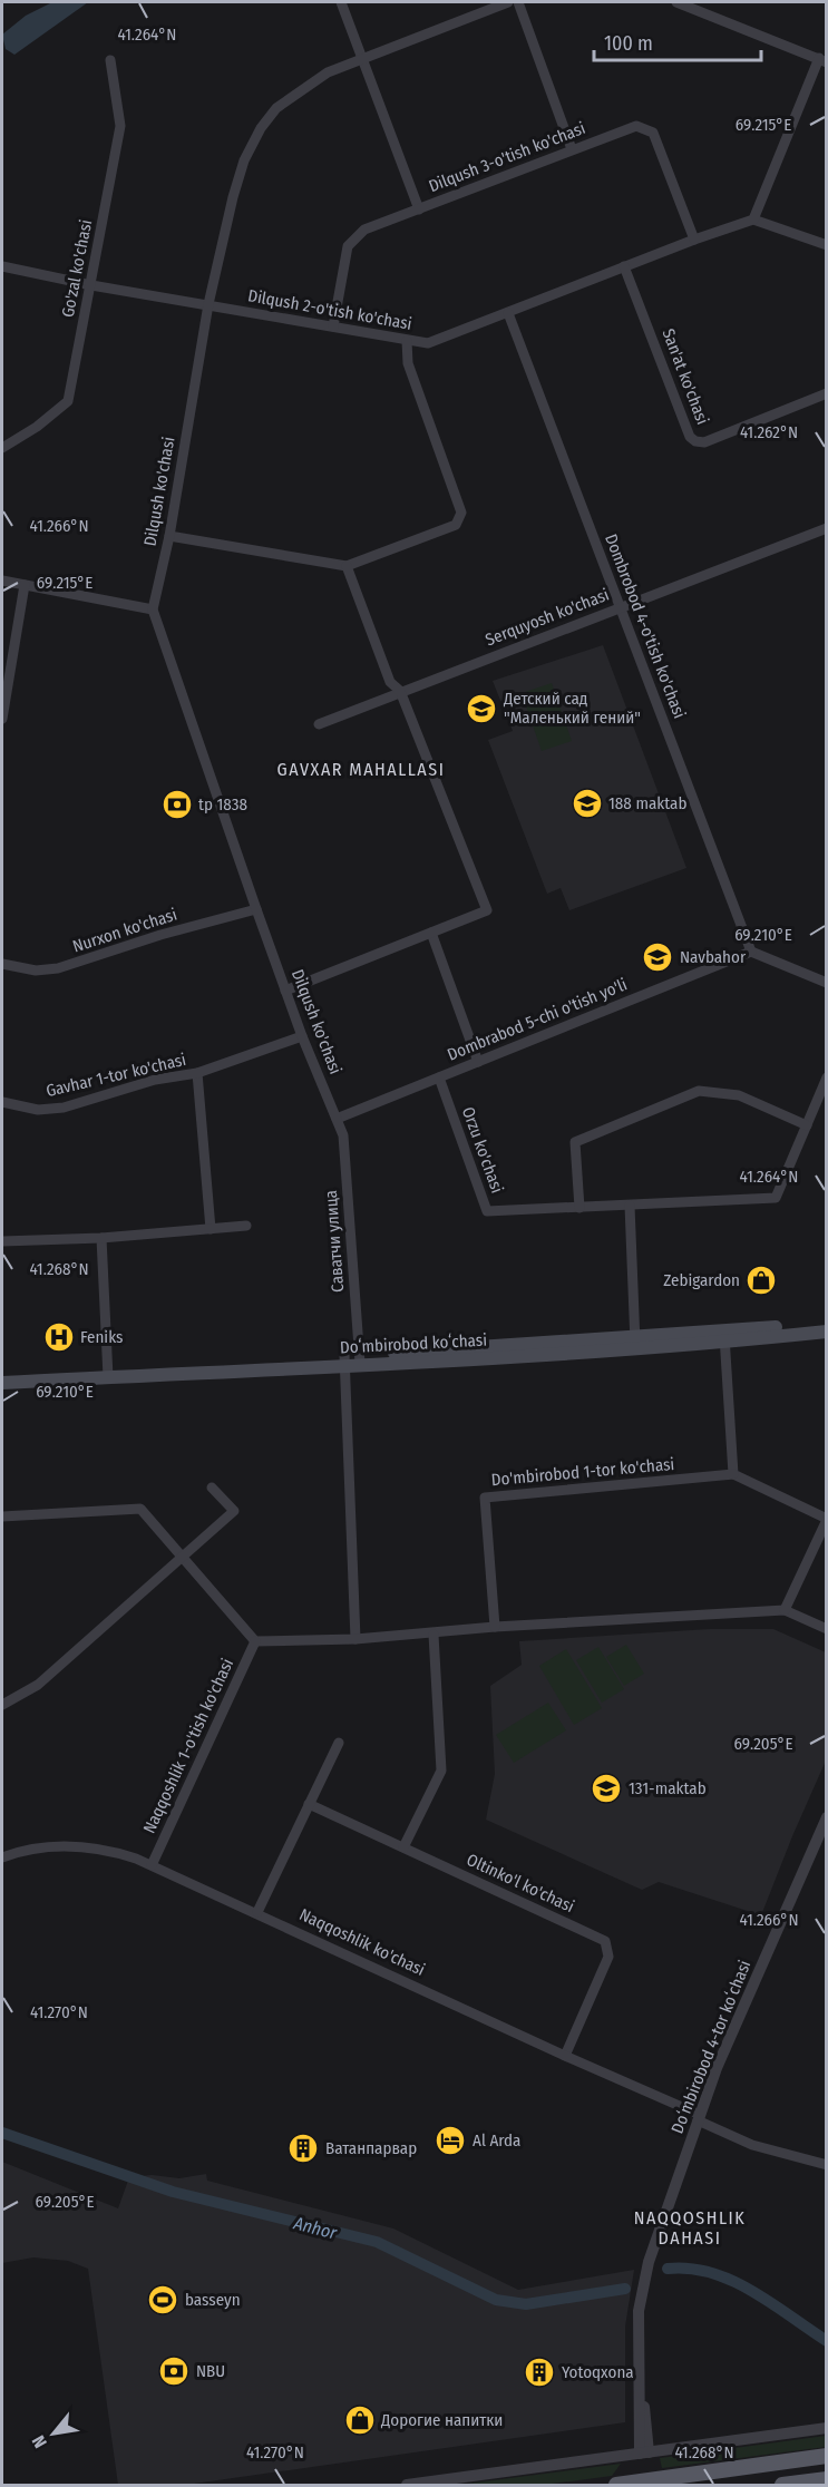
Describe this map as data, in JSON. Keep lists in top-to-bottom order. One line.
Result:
{"streets":{"main road":["Doʻmbirobod koʻchasi"],"street":["Dilqush 3-o'tish ko'chasi","Go'zal ko'chasi","Dilqush 2-o'tish ko'chasi","San'at ko'chasi","Dilqush ko'chasi","Serquyosh ko'chasi","Dombrobod 4-o'tish ko'chasi","Nurxon ko'chasi","Dombrabod 5-chi o'tish yo'li","Gavhar 1-tor ko'chasi","Orzu ko'chasi","Саватчи улица","Do'mbirobod 1-tor ko'chasi","Naqqoshlik 1-o'tish ko'chasi","Oltinko'l ko'chasi","Naqqoshlik ko'chasi","Doʻmbirobod 4-tor koʻchasi"]},"crossings":[["Dilqush 3-o'tish ko'chasi","Dilqush 2-o'tish ko'chasi"],["Go'zal ko'chasi","Dilqush 2-o'tish ko'chasi"],["Dilqush 2-o'tish ko'chasi","San'at ko'chasi"],["Dilqush 2-o'tish ko'chasi","Dilqush ko'chasi"],["Dilqush 2-o'tish ko'chasi","Dombrobod 4-o'tish ko'chasi"],["Dilqush ko'chasi","Nurxon ko'chasi"],["Dilqush ko'chasi","Dombrabod 5-chi o'tish yo'li"],["Dilqush ko'chasi","Gavhar 1-tor ko'chasi"],["Dilqush ko'chasi","Саватчи улица"],["Serquyosh ko'chasi","Dombrobod 4-o'tish ko'chasi"],["Dombrobod 4-o'tish ko'chasi","Dombrabod 5-chi o'tish yo'li"],["Dombrabod 5-chi o'tish yo'li","Orzu ko'chasi"],["Dombrabod 5-chi o'tish yo'li","Саватчи улица"],["Саватчи улица","Doʻmbirobod koʻchasi"],["Naqqoshlik 1-o'tish ko'chasi","Naqqoshlik ko'chasi"],["Oltinko'l ko'chasi","Naqqoshlik ko'chasi"],["Naqqoshlik ko'chasi","Doʻmbirobod 4-tor koʻchasi"]],"districts":["GAVXAR MAHALLASI","NAQQOSHLIK DAHASI"],"water":["Anhor"],"places":{"school or university":["Детский сад \"Маленький гений\"","188 maktab","Navbahor","131-maktab"],"bank":["tp 1838","NBU"],"shop":["Zebigardon","Дорогие напитки"],"hospital":["Feniks"],"hotel":["Al Arda"],"building":["Ватанпарвар","Yotoqxona"],"sports":["basseyn"]},"scale_bar":"100 m","north":"bottom left","coordinates":["41.264°N","69.215°E","41.262°N","41.266°N","69.210°E","41.268°N","69.205°E","41.270°N"]}
